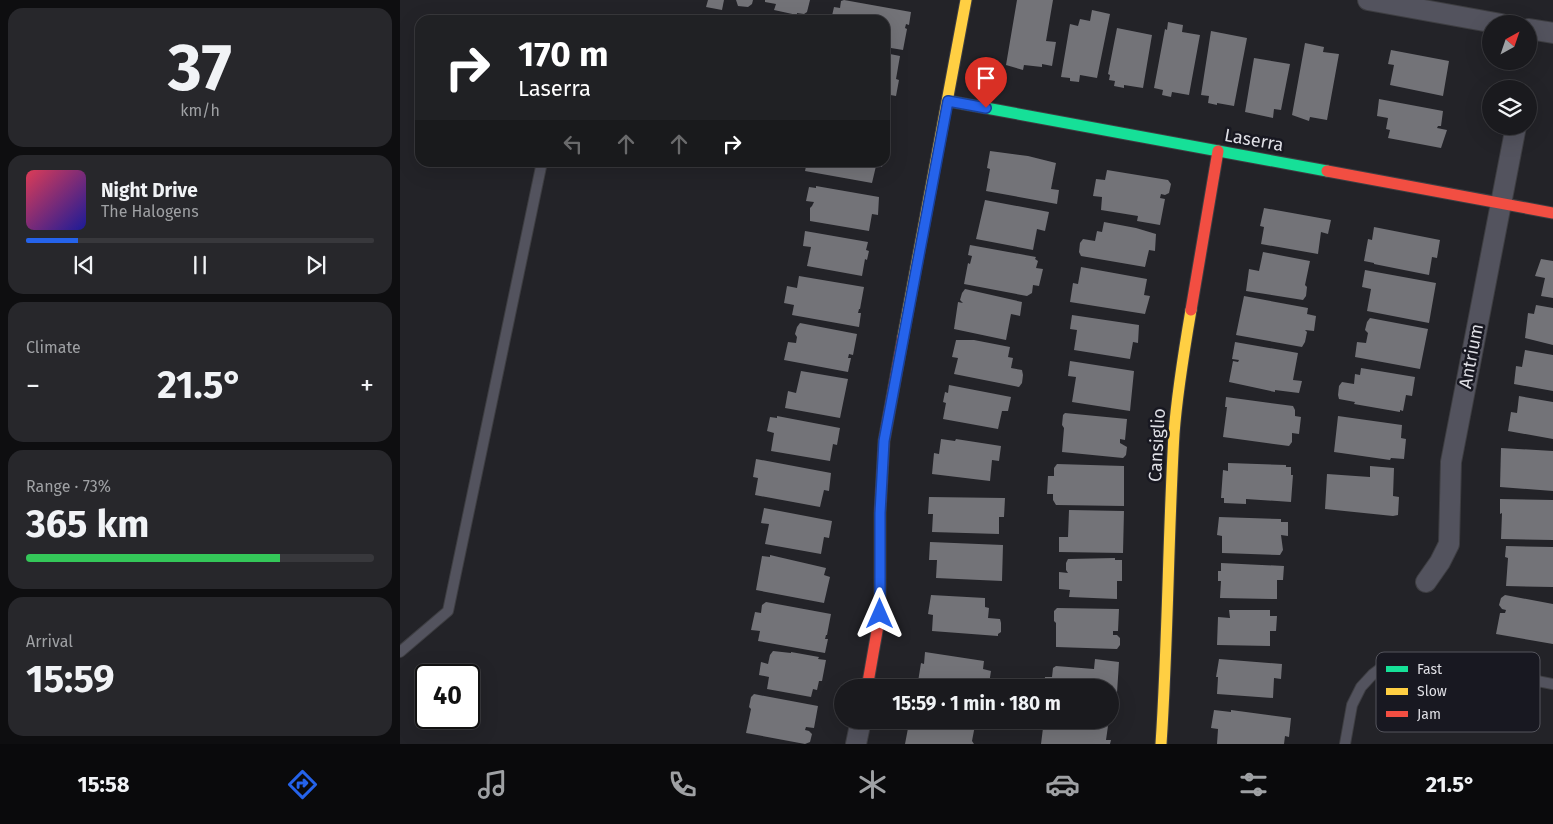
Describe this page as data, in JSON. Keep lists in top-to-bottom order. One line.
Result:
{"streets":{"street":["Laserra","Antrium","Cansiglio"]},"crossings":[["Laserra","Antrium"],["Laserra","Cansiglio"]],"legend":["Fast","Slow","Jam"],"north":"top right","page":{"tile":[["37","km/h"],"Climate",["Range · 73%","365 km"],["Arrival","15:59"]],"turn":["170 m","Laserra"],"song":["Night Drive","The Halogens"],"heat":["−","21.5°","+"],"limit":"40","trip":"15:59 · 1 min · 180 m","tabs":["15:58","21.5°"]}}
